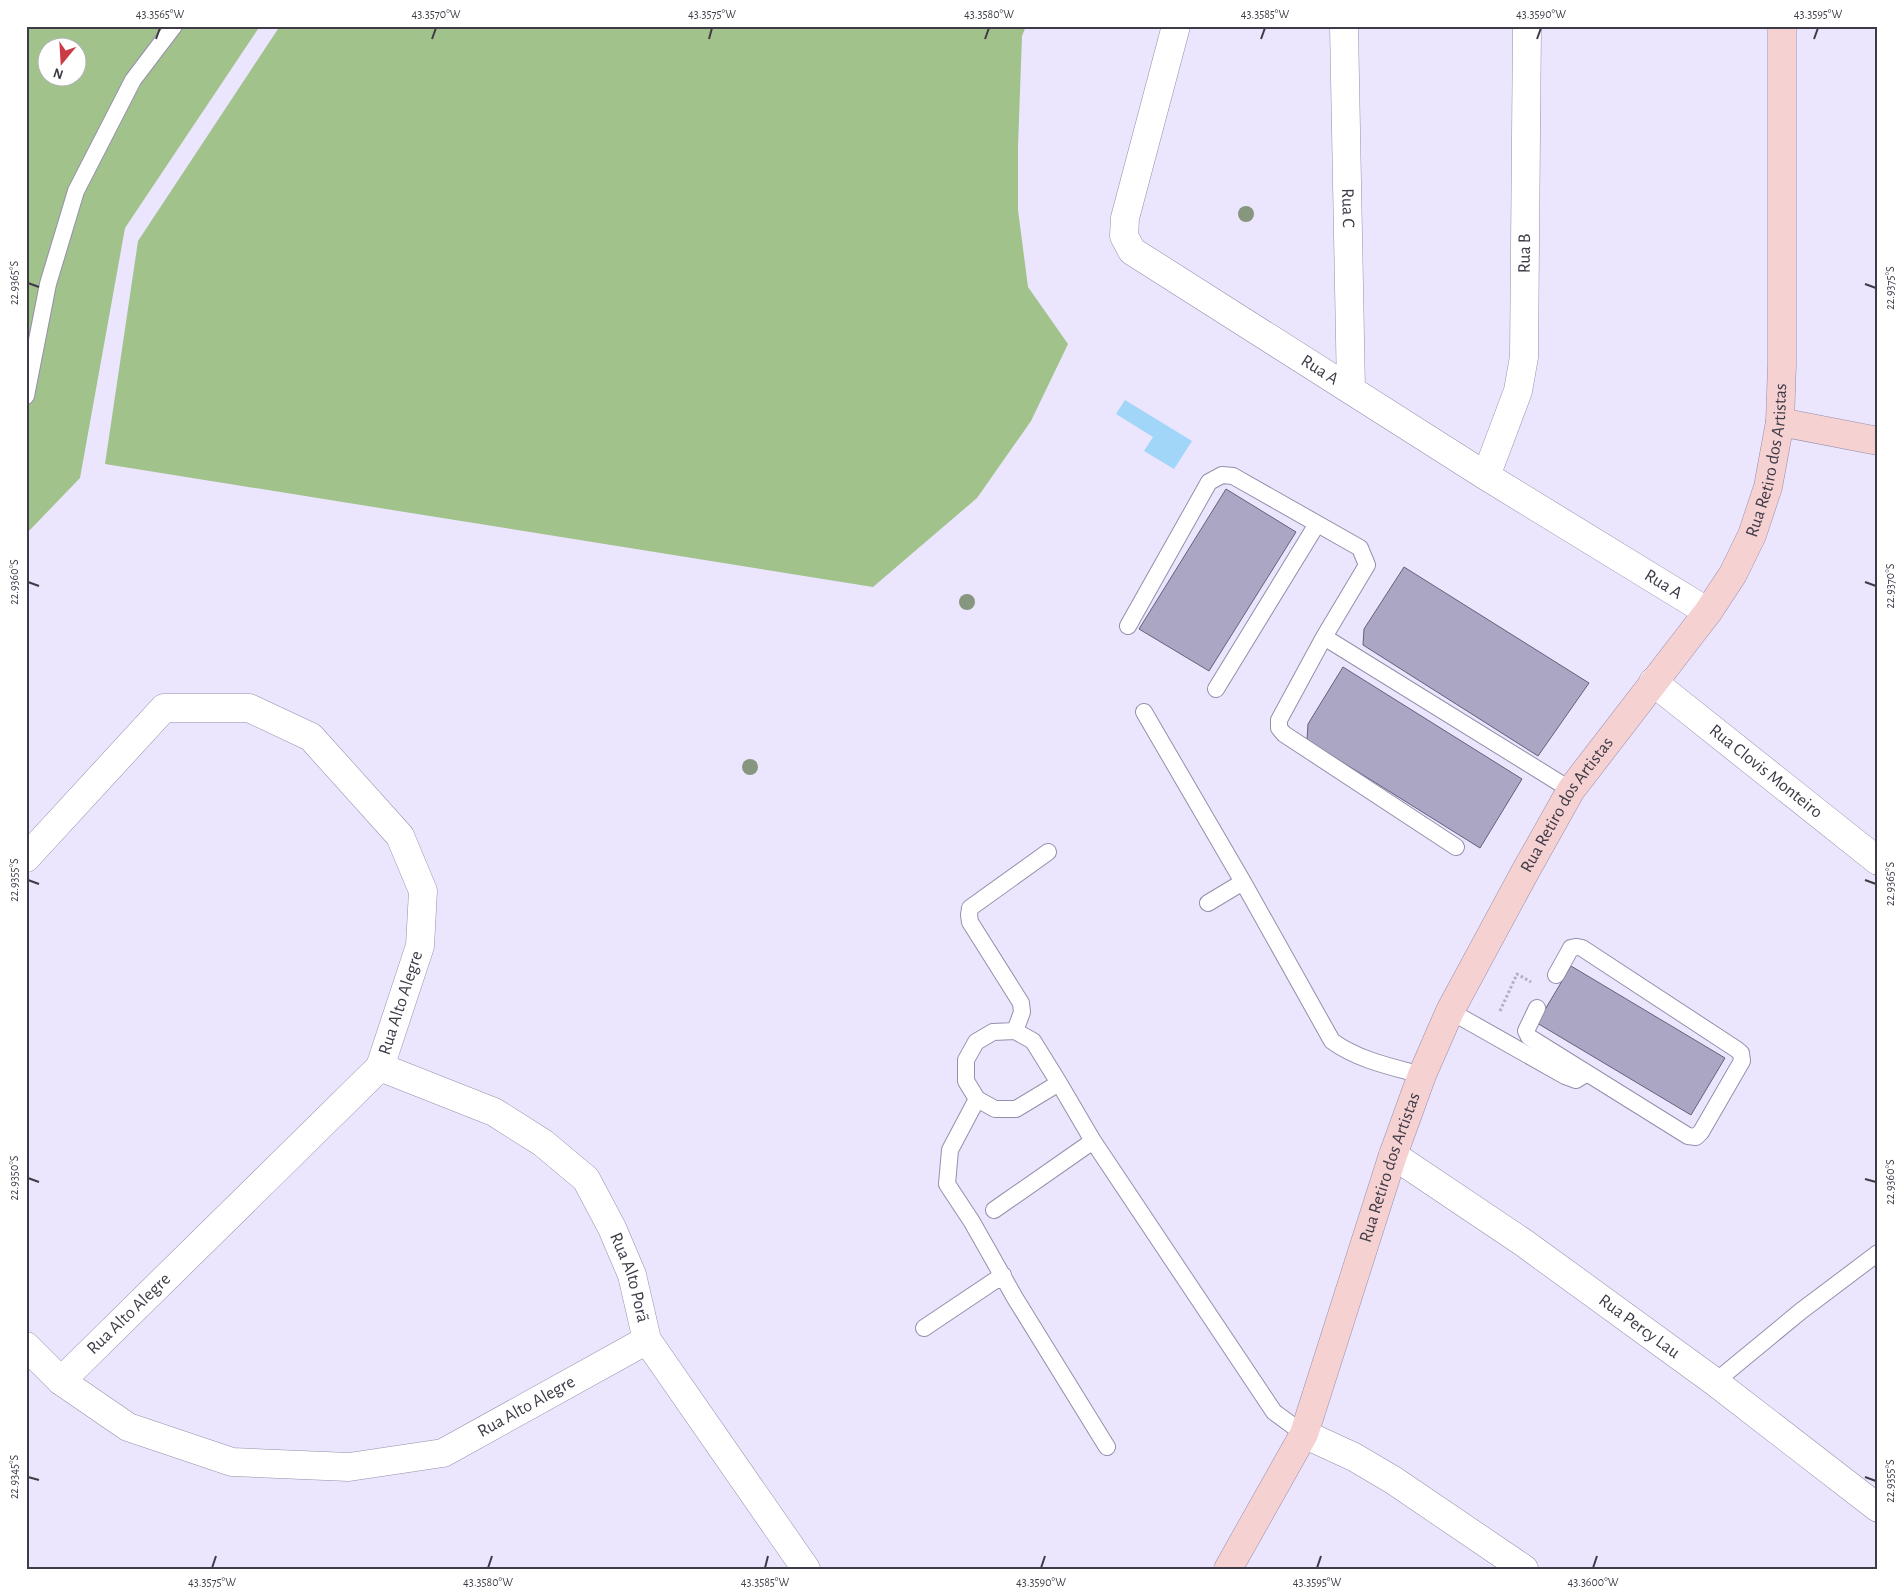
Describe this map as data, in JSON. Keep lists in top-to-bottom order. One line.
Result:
{"streets":{"street":["Rua C","Rua B","Rua A","Rua Retiro dos Artistas","Rua Clovis Monteiro","Rua Alto Alegre","Rua Alto Porã","Rua Percy Lau"]},"crossings":[["Rua C","Rua A"],["Rua B","Rua A"],["Rua A","Rua Retiro dos Artistas"],["Rua Retiro dos Artistas","Rua Clovis Monteiro"],["Rua Retiro dos Artistas","Rua Percy Lau"],["Rua Alto Alegre","Rua Alto Porã"]],"north":"bottom","coordinates":["43.3565°W","43.3570°W","43.3575°W","43.3580°W","43.3585°W","43.3590°W","43.3595°W","22.9365°S","22.9375°S","22.9360°S","22.9370°S","22.9355°S","22.9350°S","22.9345°S","43.3600°W"]}
